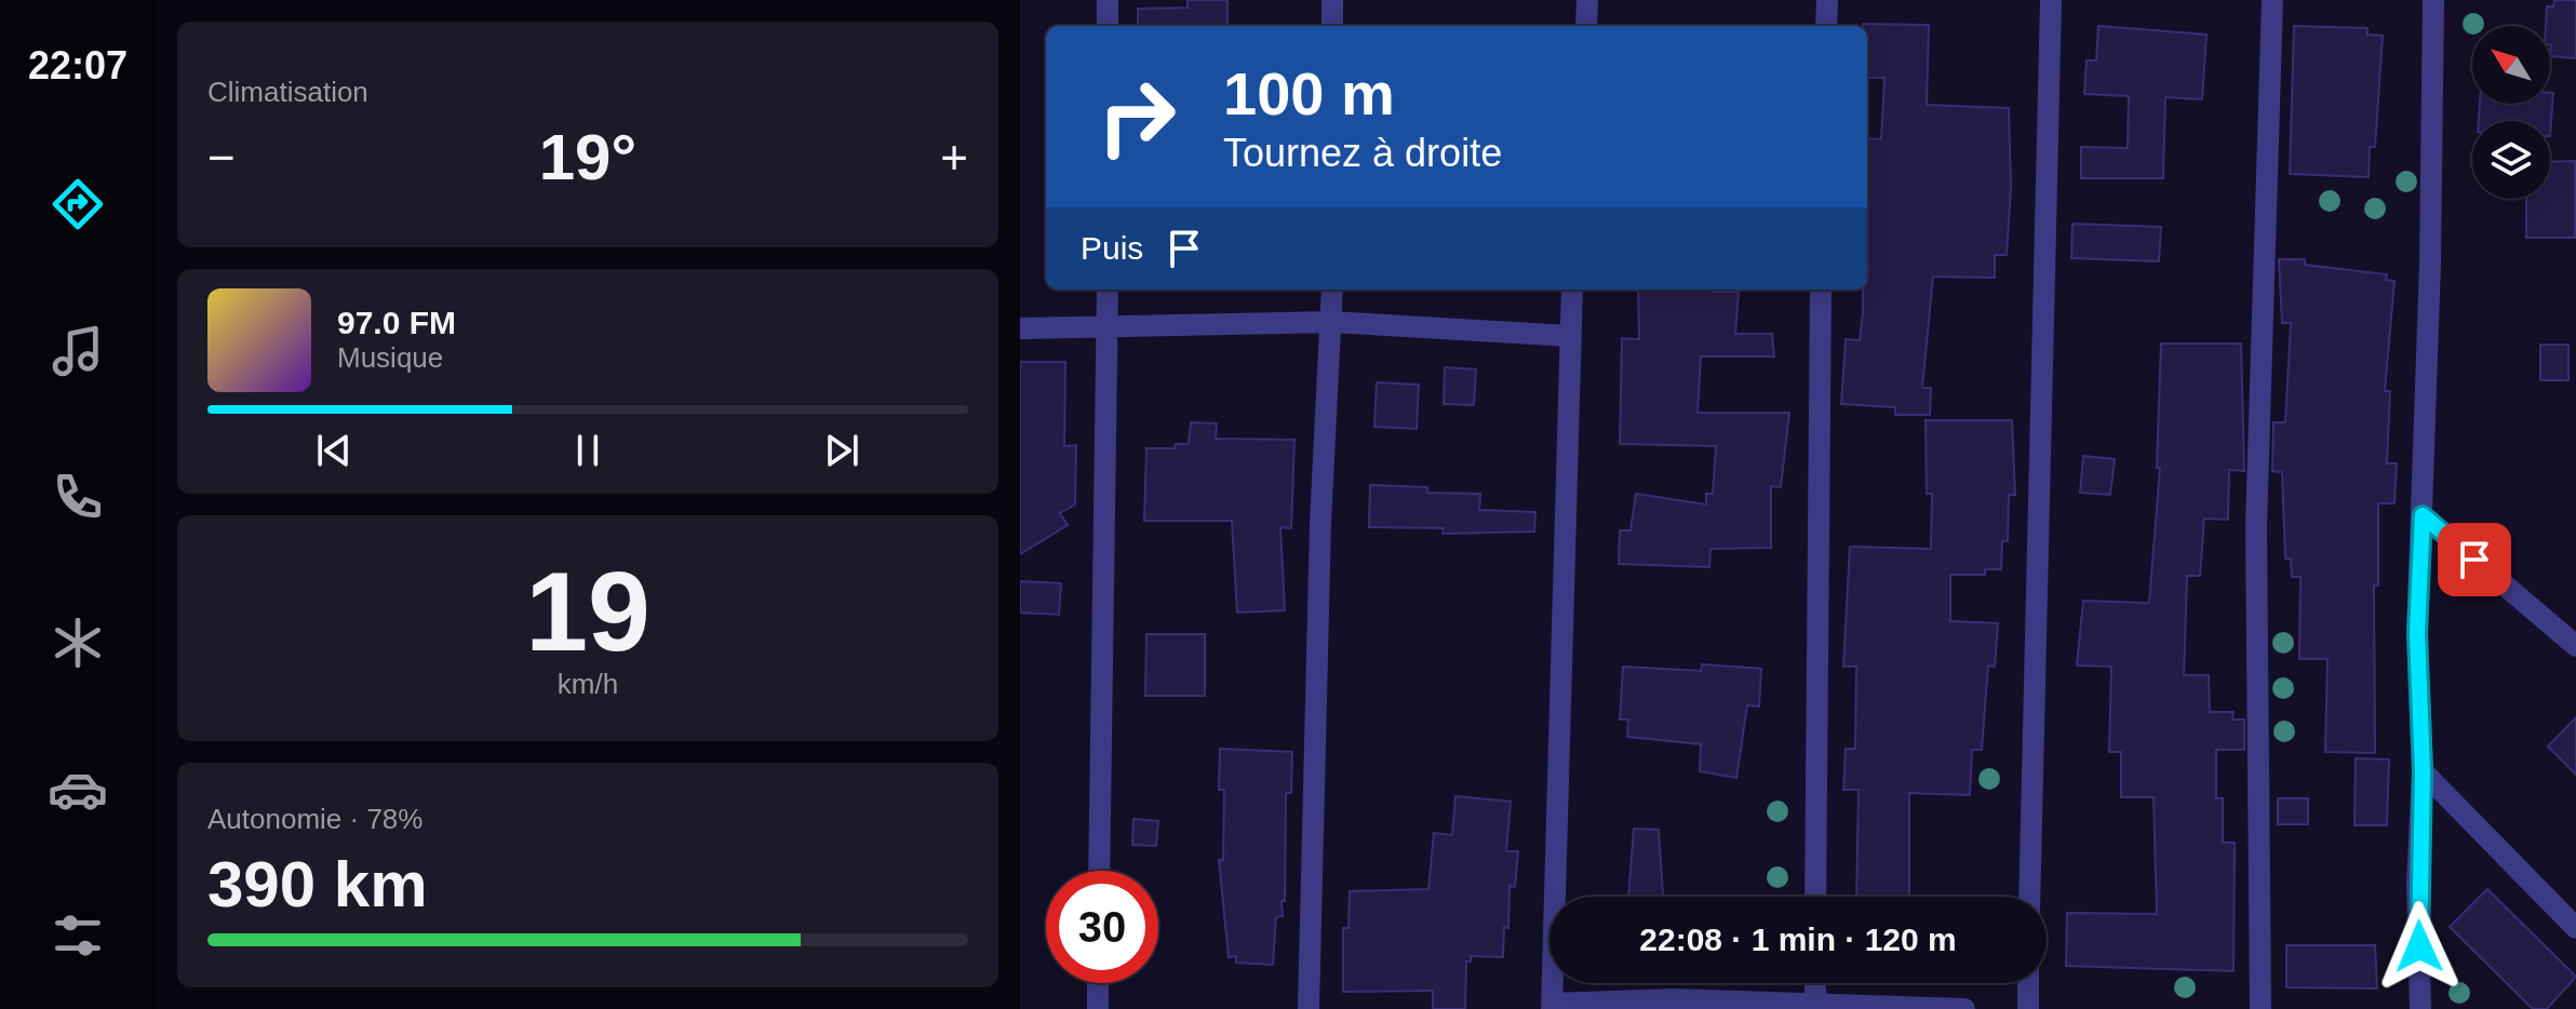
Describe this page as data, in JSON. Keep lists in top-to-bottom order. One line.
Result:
{"north":"top left","page":{"tabs":"22:07","tile":["Climatisation",["19","km/h"],["Autonomie · 78%","390 km"]],"turn":["100 m","Tournez à droite"],"heat":["−","19°","+"],"then":"Puis","song":["97.0 FM","Musique"],"limit":"30","trip":"22:08 · 1 min · 120 m"}}
